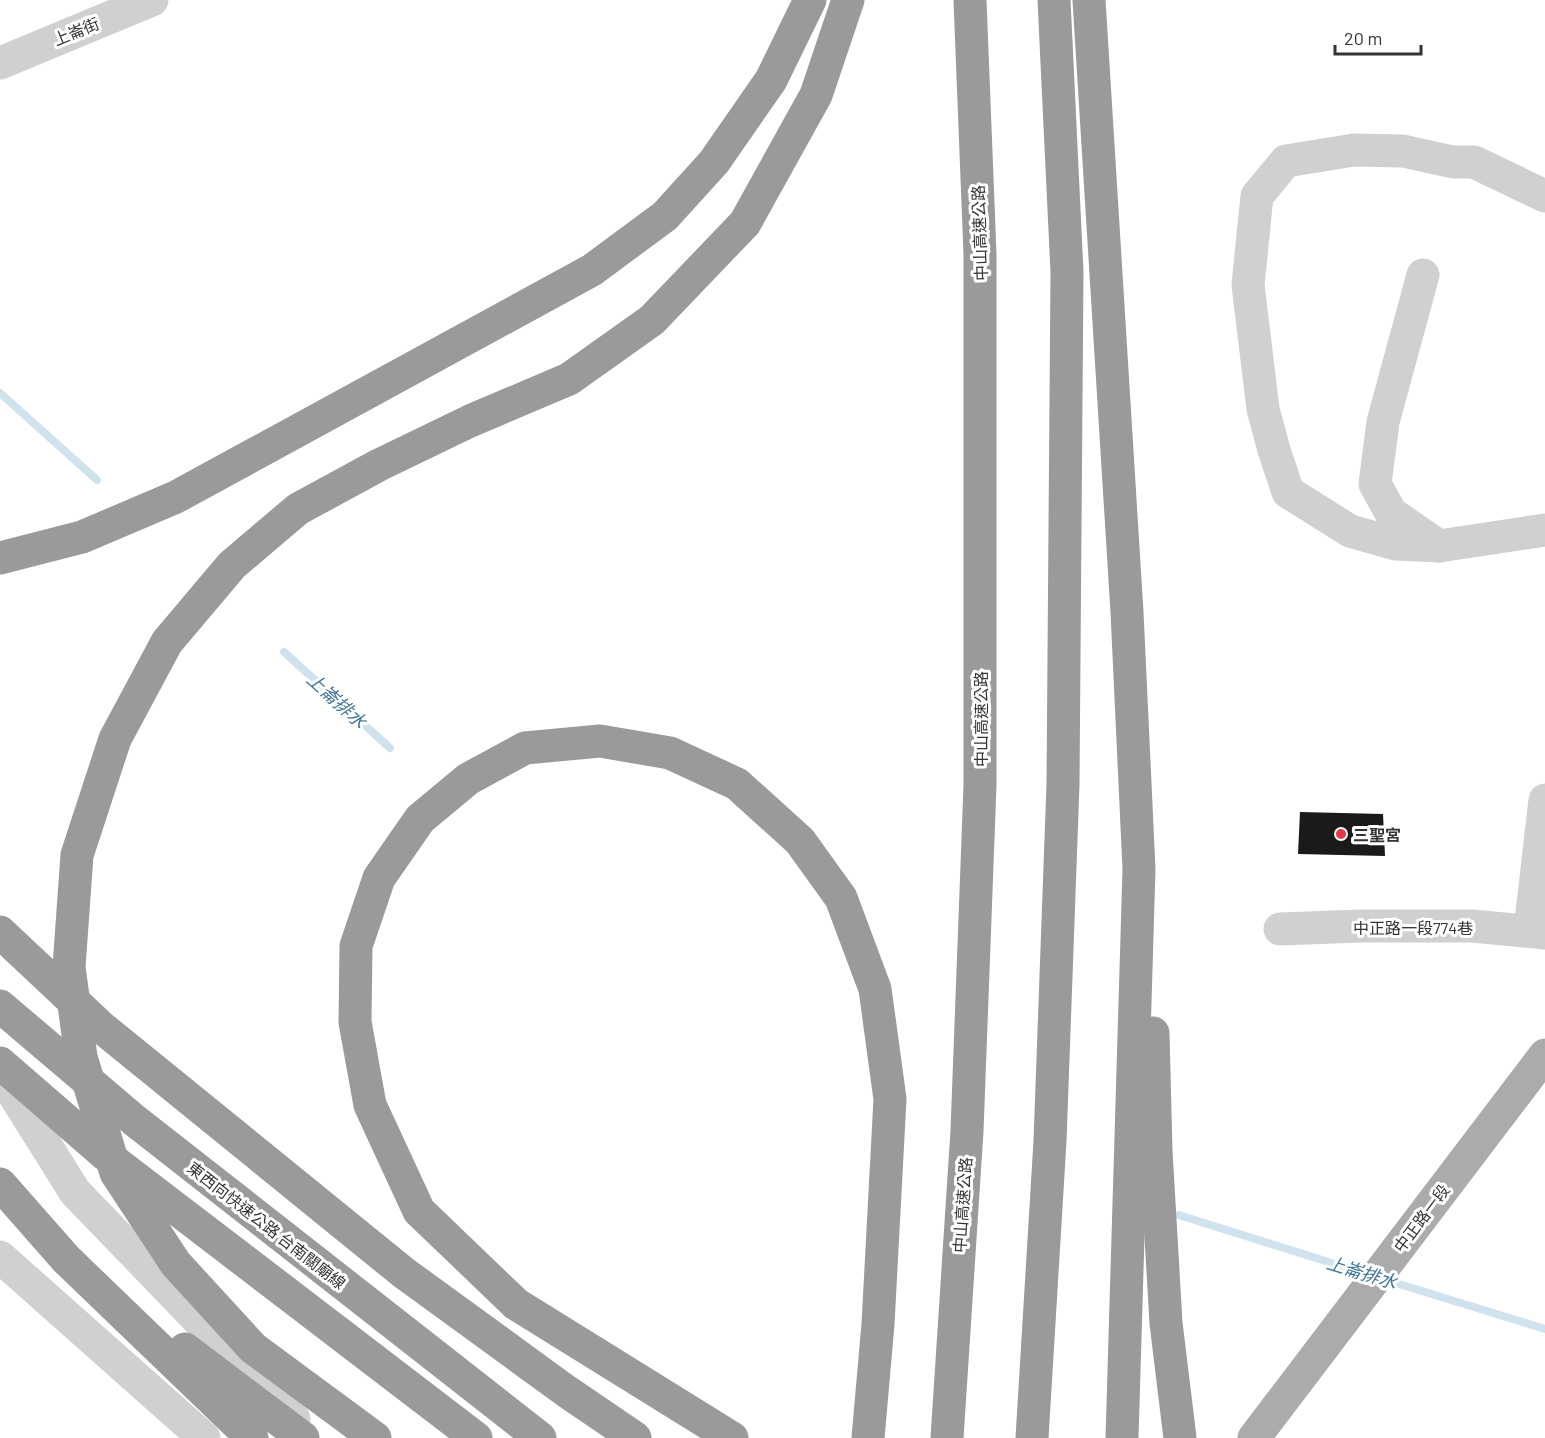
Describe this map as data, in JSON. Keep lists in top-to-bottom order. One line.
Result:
{"streets":{"highway":["中山高速公路","東西向快速公路 台南關廟線"],"main road":["中正路一段"],"street":["上崙街","中正路一段774巷"]},"water":["上崙排水"],"places":["三聖宮"],"scale_bar":"20 m"}
